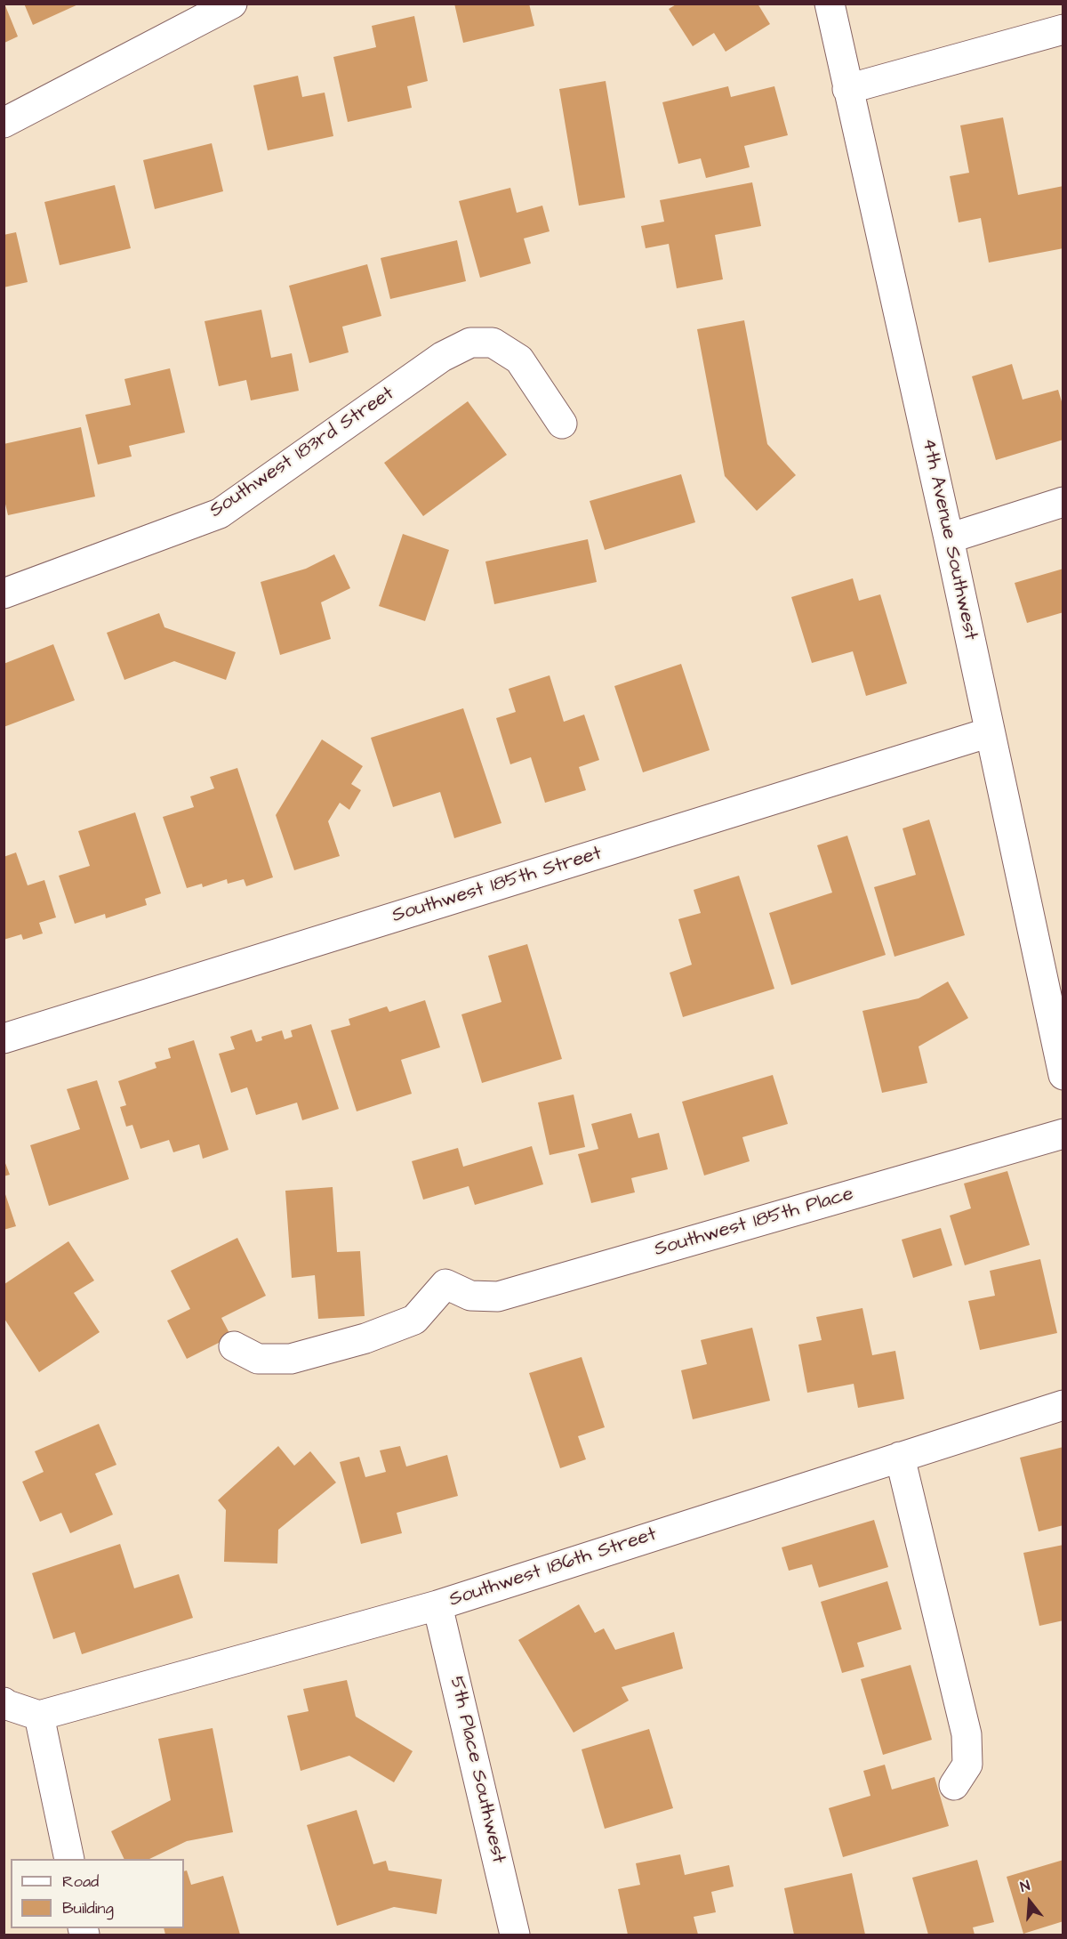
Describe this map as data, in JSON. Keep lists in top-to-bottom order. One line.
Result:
{"streets":{"street":["Southwest 183rd Street","4th Avenue Southwest","Southwest 185th Street","Southwest 185th Place","Southwest 186th Street","5th Place Southwest"]},"crossings":[["4th Avenue Southwest","Southwest 185th Street"],["Southwest 186th Street","5th Place Southwest"]],"legend":["Road","Building"],"north":"top"}
